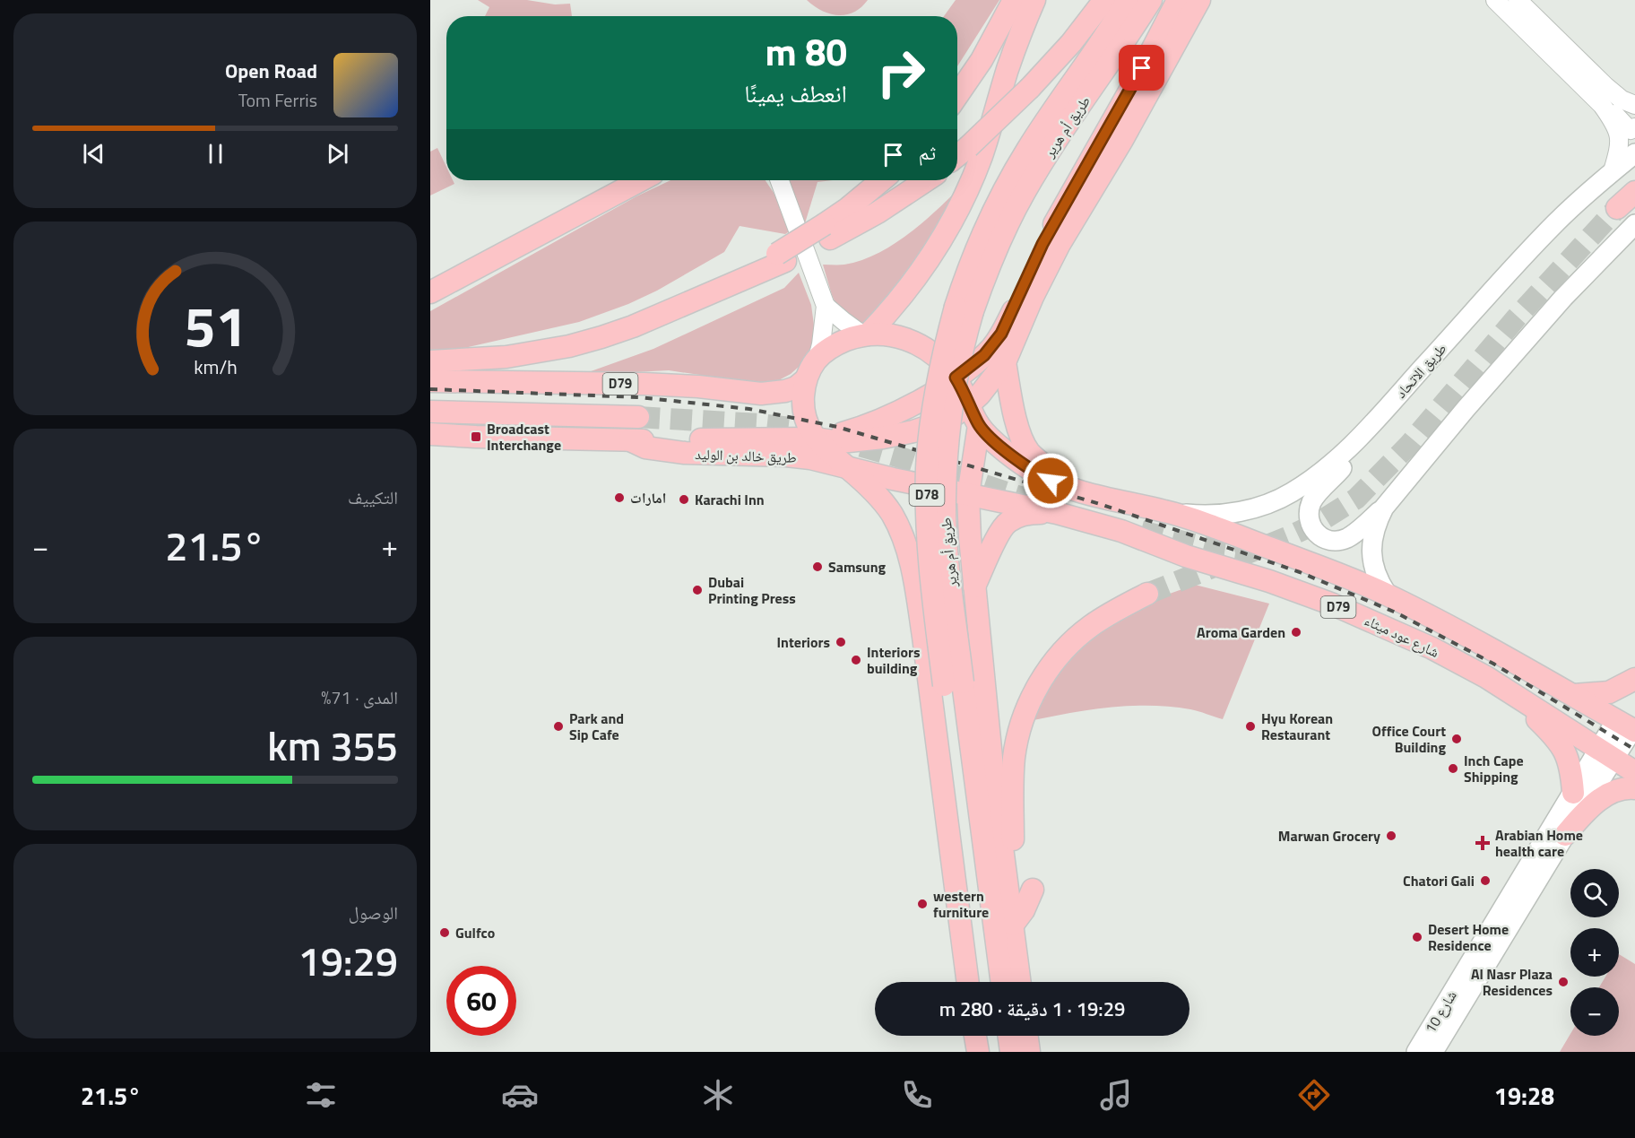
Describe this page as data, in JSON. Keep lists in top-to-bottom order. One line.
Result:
{"streets":{"main road":["طريق أم هرير","طريق الاتحاد","D79","طريق خالد بن الوليد","D78","شارع عود ميثاء","شارع 10"]},"crossings":[["طريق الاتحاد","شارع عود ميثاء"],["D79","شارع عود ميثاء"],["طريق خالد بن الوليد","شارع عود ميثاء"],["شارع عود ميثاء","شارع 10"]],"places":{"transit":["Broadcast Interchange"],"other":["امارات","Karachi Inn","Samsung","Dubai Printing Press","Aroma Garden","Interiors","Interiors building","Park and Sip Cafe","Hyu Korean Restaurant","Office Court Building","Inch Cape Shipping","Marwan Grocery","Chatori Gali","western furniture","Gulfco","Desert Home Residence","Al Nasr Plaza Residences"],"health":["Arabian Home health care"]},"page":{"turn":["80 m","انعطف يمينًا"],"song":["Open Road","Tom Ferris"],"then":"ثم","tile":["التكييف",["المدى · 71%","355 km"],["الوصول","19:29"]],"heat":["−","21.5°","+"],"map_buttons":["+","−"],"limit":"60","trip":"19:29 · 1 دقيقة · 280 m","tabs":["19:28","21.5°"],"gauge":["51","km/h"]}}
